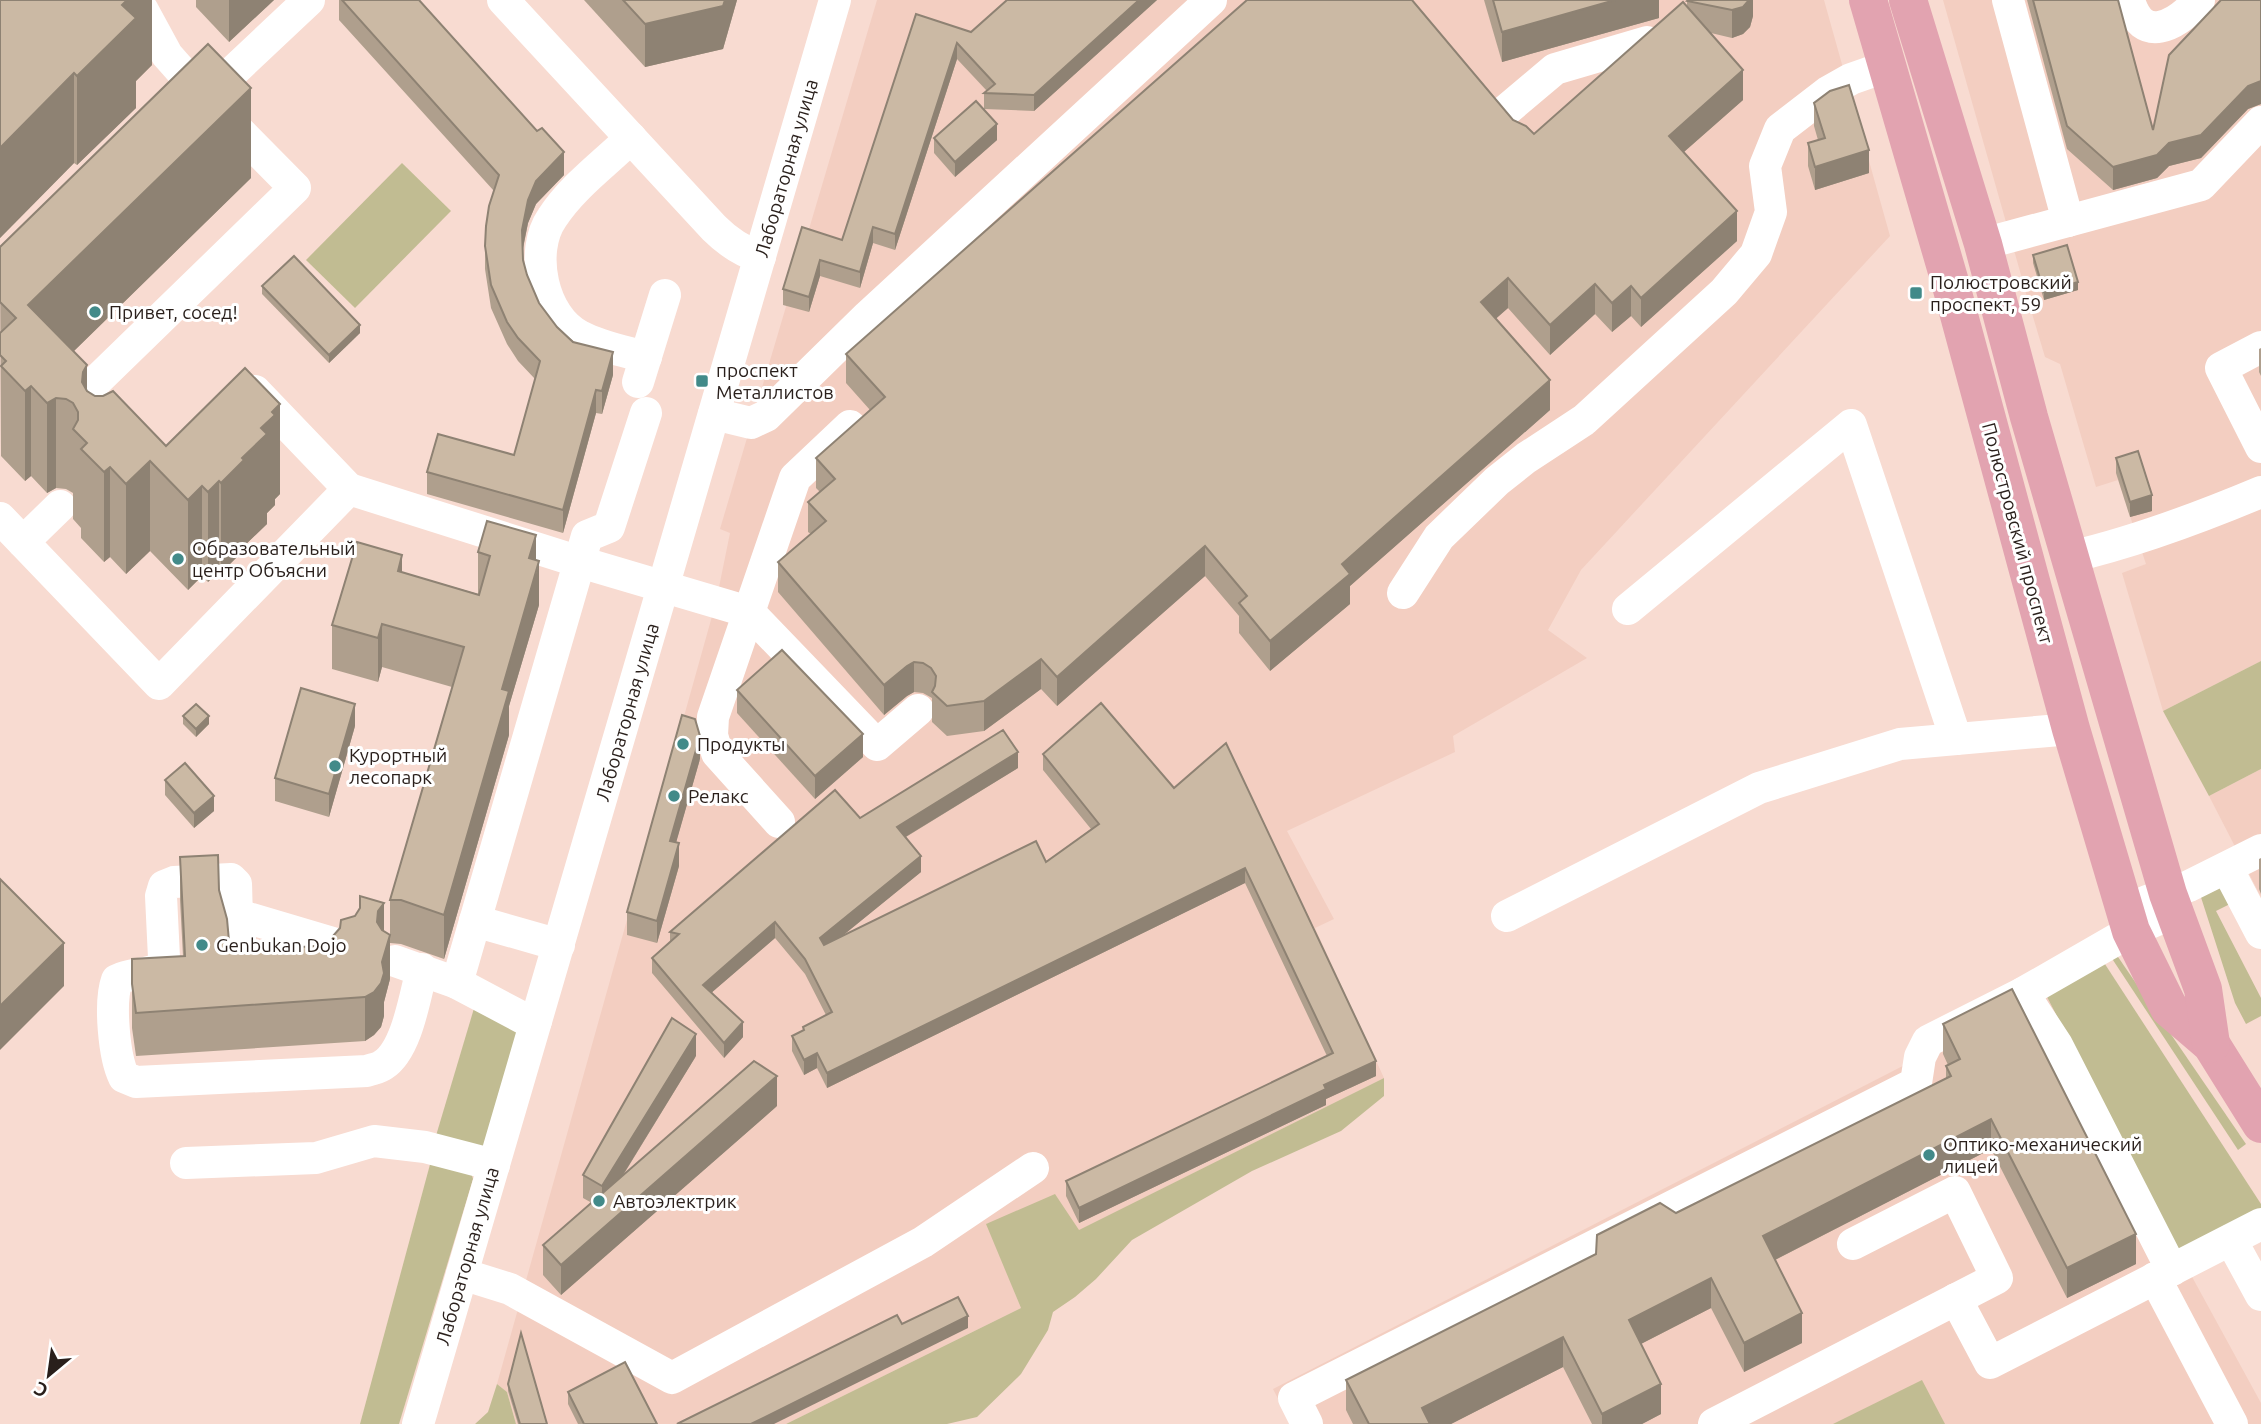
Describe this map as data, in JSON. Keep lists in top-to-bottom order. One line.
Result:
{"streets":{"main road":["Полюстровский проспект"],"street":["Лабораторная улица"]},"places":{"transit":["Полюстровский проспект, 59","проспект Металлистов"],"other":["Привет, сосед!","Образовательный центр Объясни","Продукты","Курортный лесопарк","Релакс","Genbukan Dojo","Оптико-механический лицей","Автоэлектрик"]},"north":"bottom left"}
